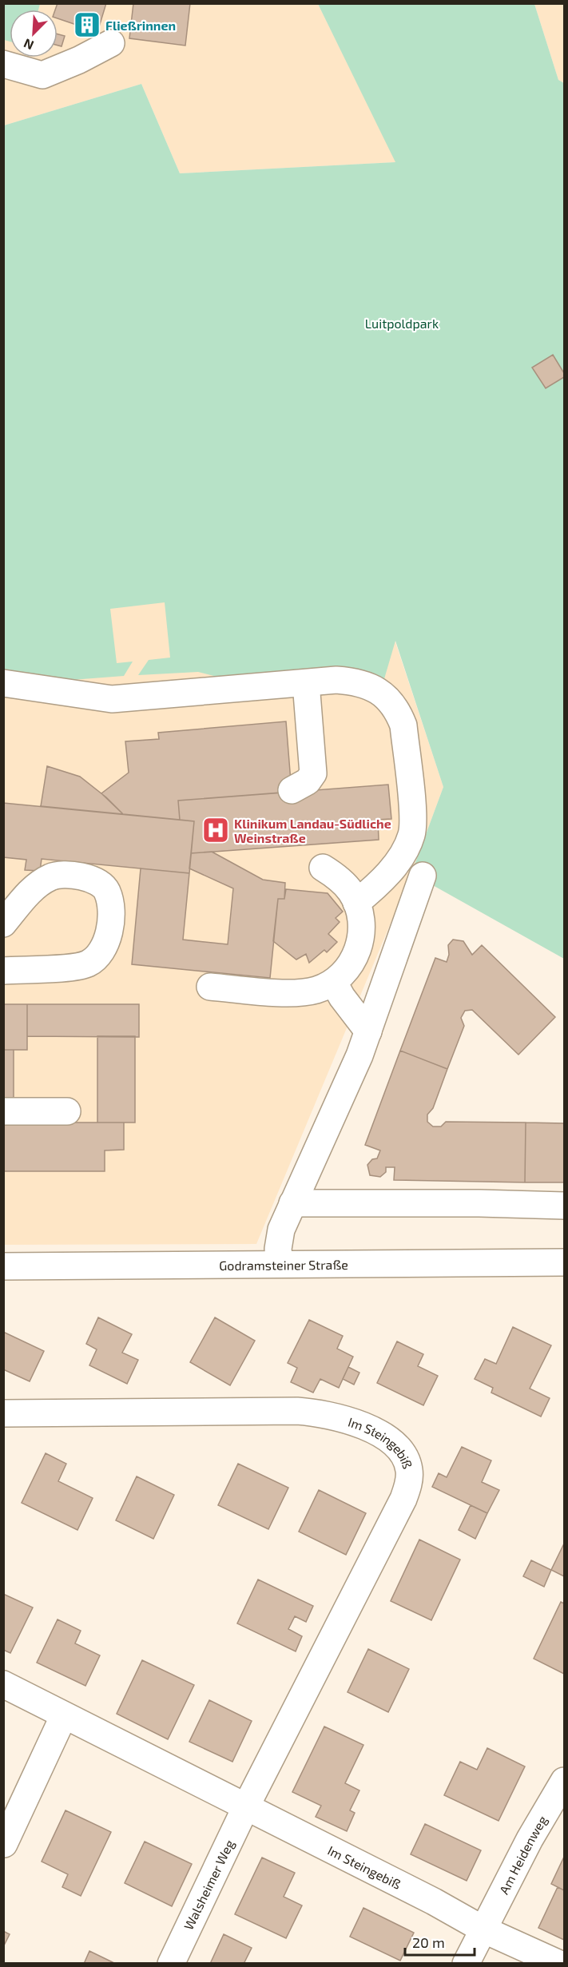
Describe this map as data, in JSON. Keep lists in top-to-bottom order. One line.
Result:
{"streets":{"street":["Godramsteiner Straße","Im Steingebiß","Am Heidenweg","Walsheimer Weg"]},"crossings":[["Im Steingebiß","Am Heidenweg"],["Im Steingebiß","Walsheimer Weg"]],"parks":["Luitpoldpark"],"places":{"building":["Fließrinnen"],"hospital":["Klinikum Landau-Südliche Weinstraße"]},"scale_bar":"20 m","north":"bottom left"}
